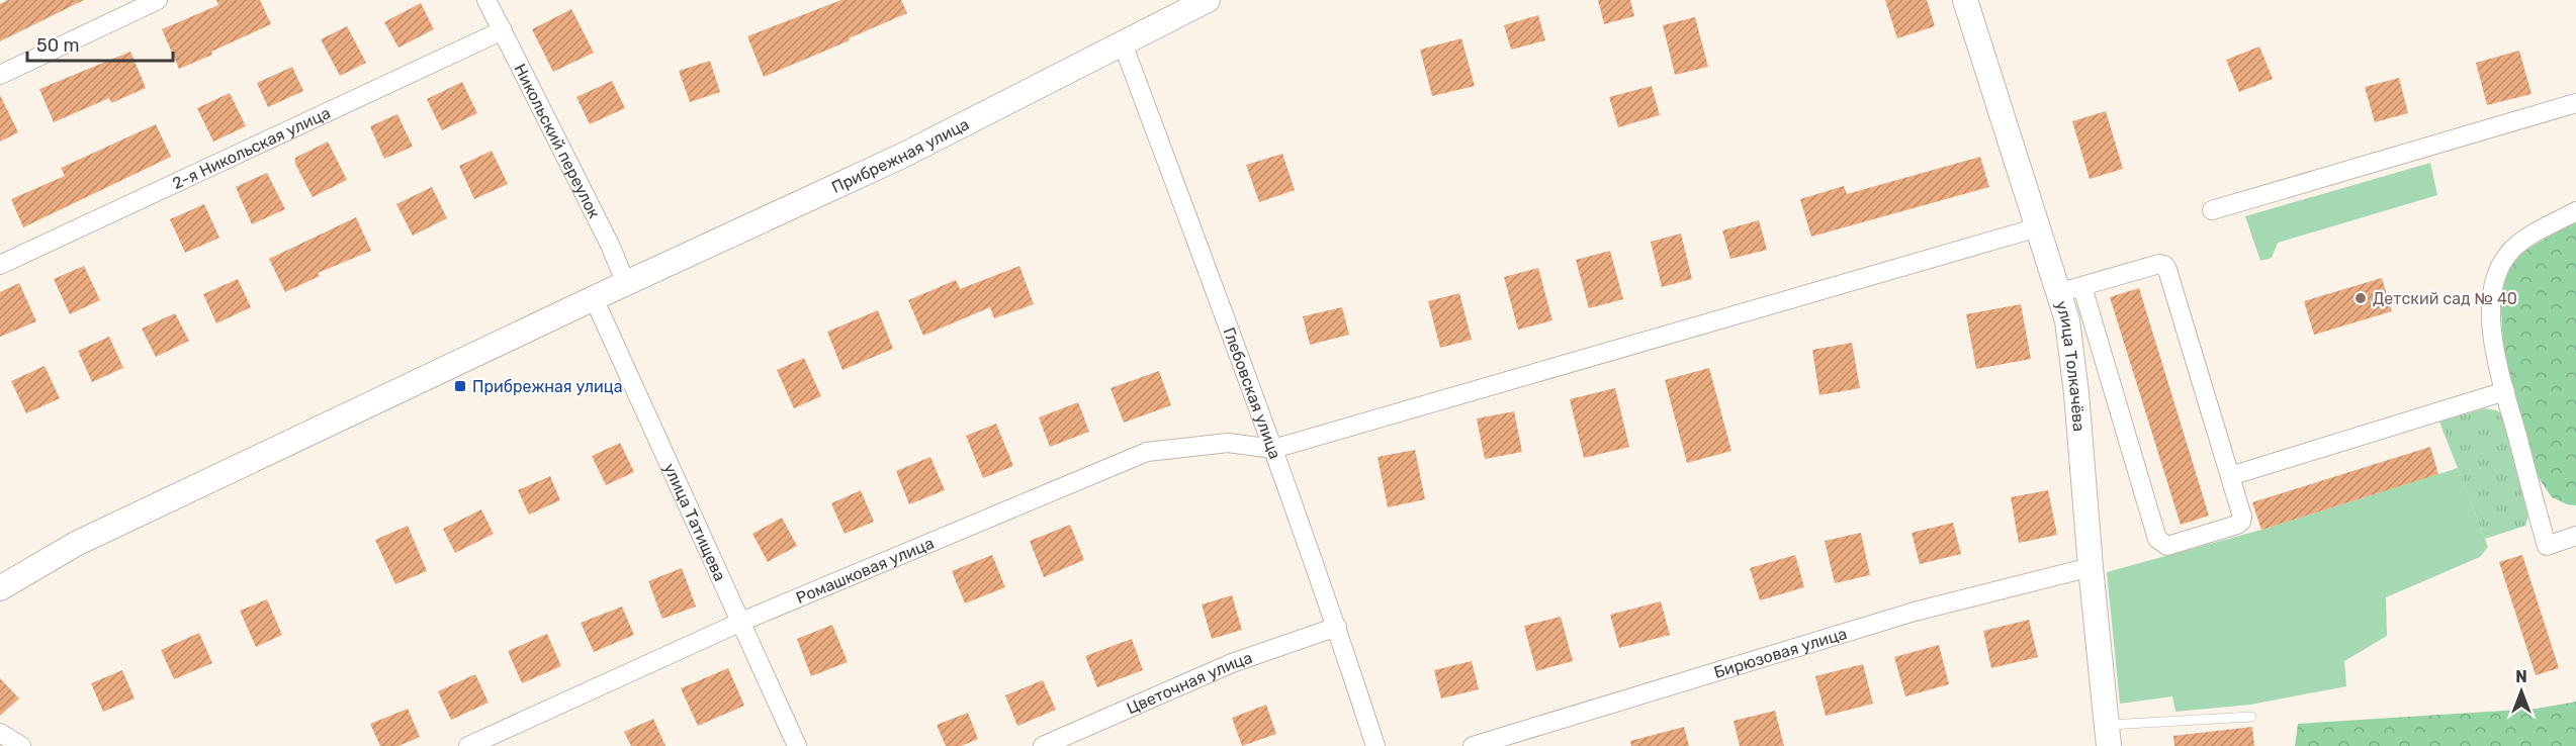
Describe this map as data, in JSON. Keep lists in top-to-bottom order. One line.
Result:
{"streets":{"street":["Никольский переулок","2-я Никольская улица","Прибрежная улица","улица Толкачёва","Глебовская улица","улица Татищева","Ромашковая улица","Бирюзовая улица","Цветочная улица"]},"crossings":[["Никольский переулок","2-я Никольская улица"],["Никольский переулок","Прибрежная улица"],["Прибрежная улица","Глебовская улица"],["Прибрежная улица","улица Татищева"],["улица Толкачёва","Бирюзовая улица"],["Глебовская улица","Ромашковая улица"],["Глебовская улица","Цветочная улица"],["улица Татищева","Ромашковая улица"]],"places":{"other":["Детский сад № 40"],"transit":["Прибрежная улица"]},"scale_bar":"50 m","north":"top"}
